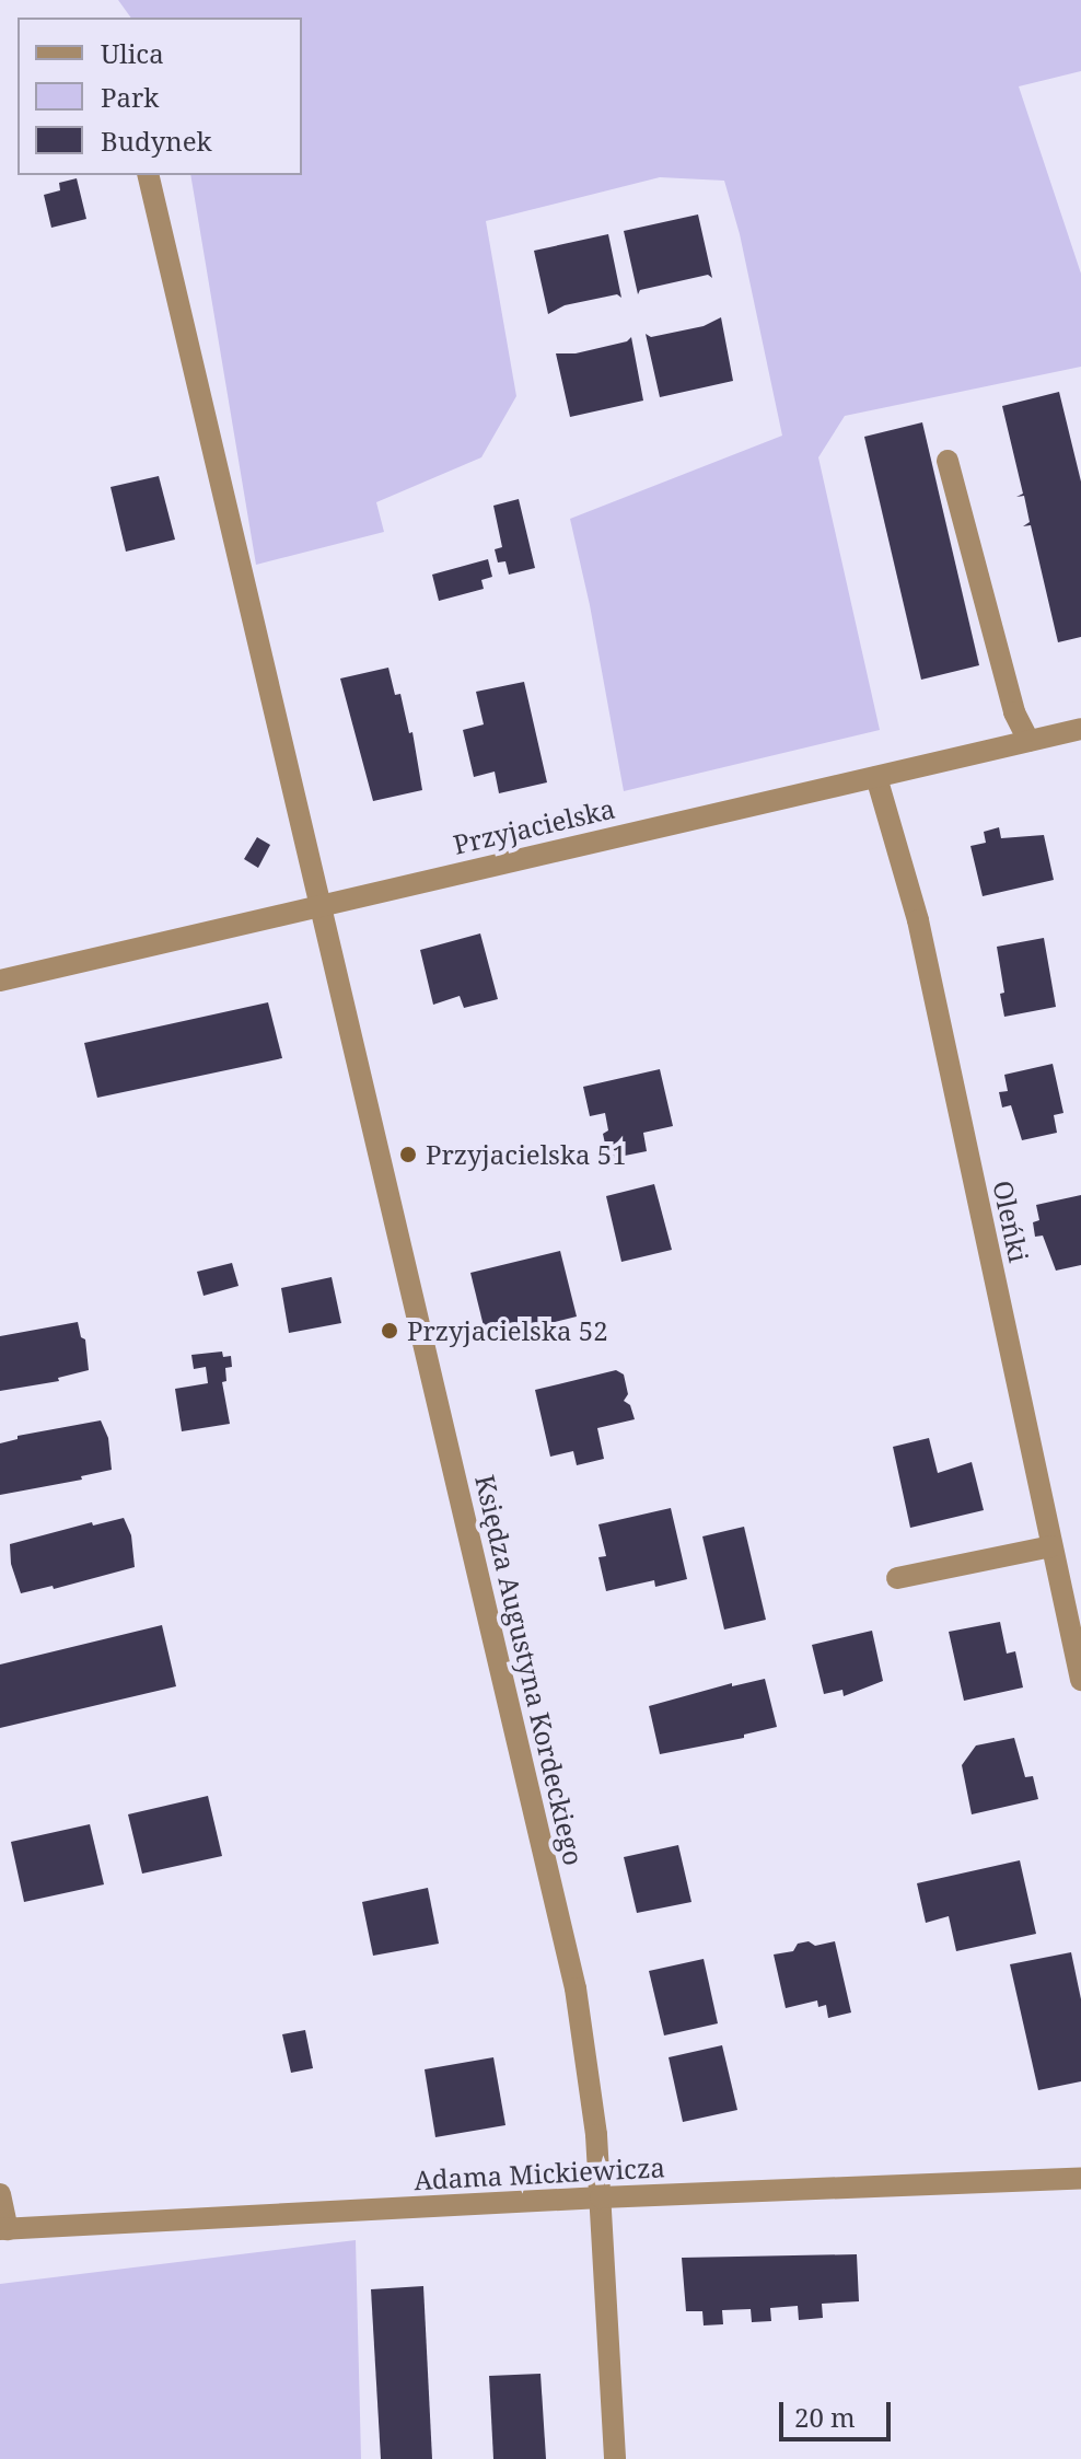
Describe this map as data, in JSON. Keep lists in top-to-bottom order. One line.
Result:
{"streets":{"street":["Przyjacielska","Oleńki","Księdza Augustyna Kordeckiego","Adama Mickiewicza"]},"crossings":[["Przyjacielska","Oleńki"],["Przyjacielska","Księdza Augustyna Kordeckiego"],["Księdza Augustyna Kordeckiego","Adama Mickiewicza"]],"places":["Przyjacielska 51","Przyjacielska 52"],"legend":["Ulica","Park","Budynek"],"scale_bar":"20 m"}
